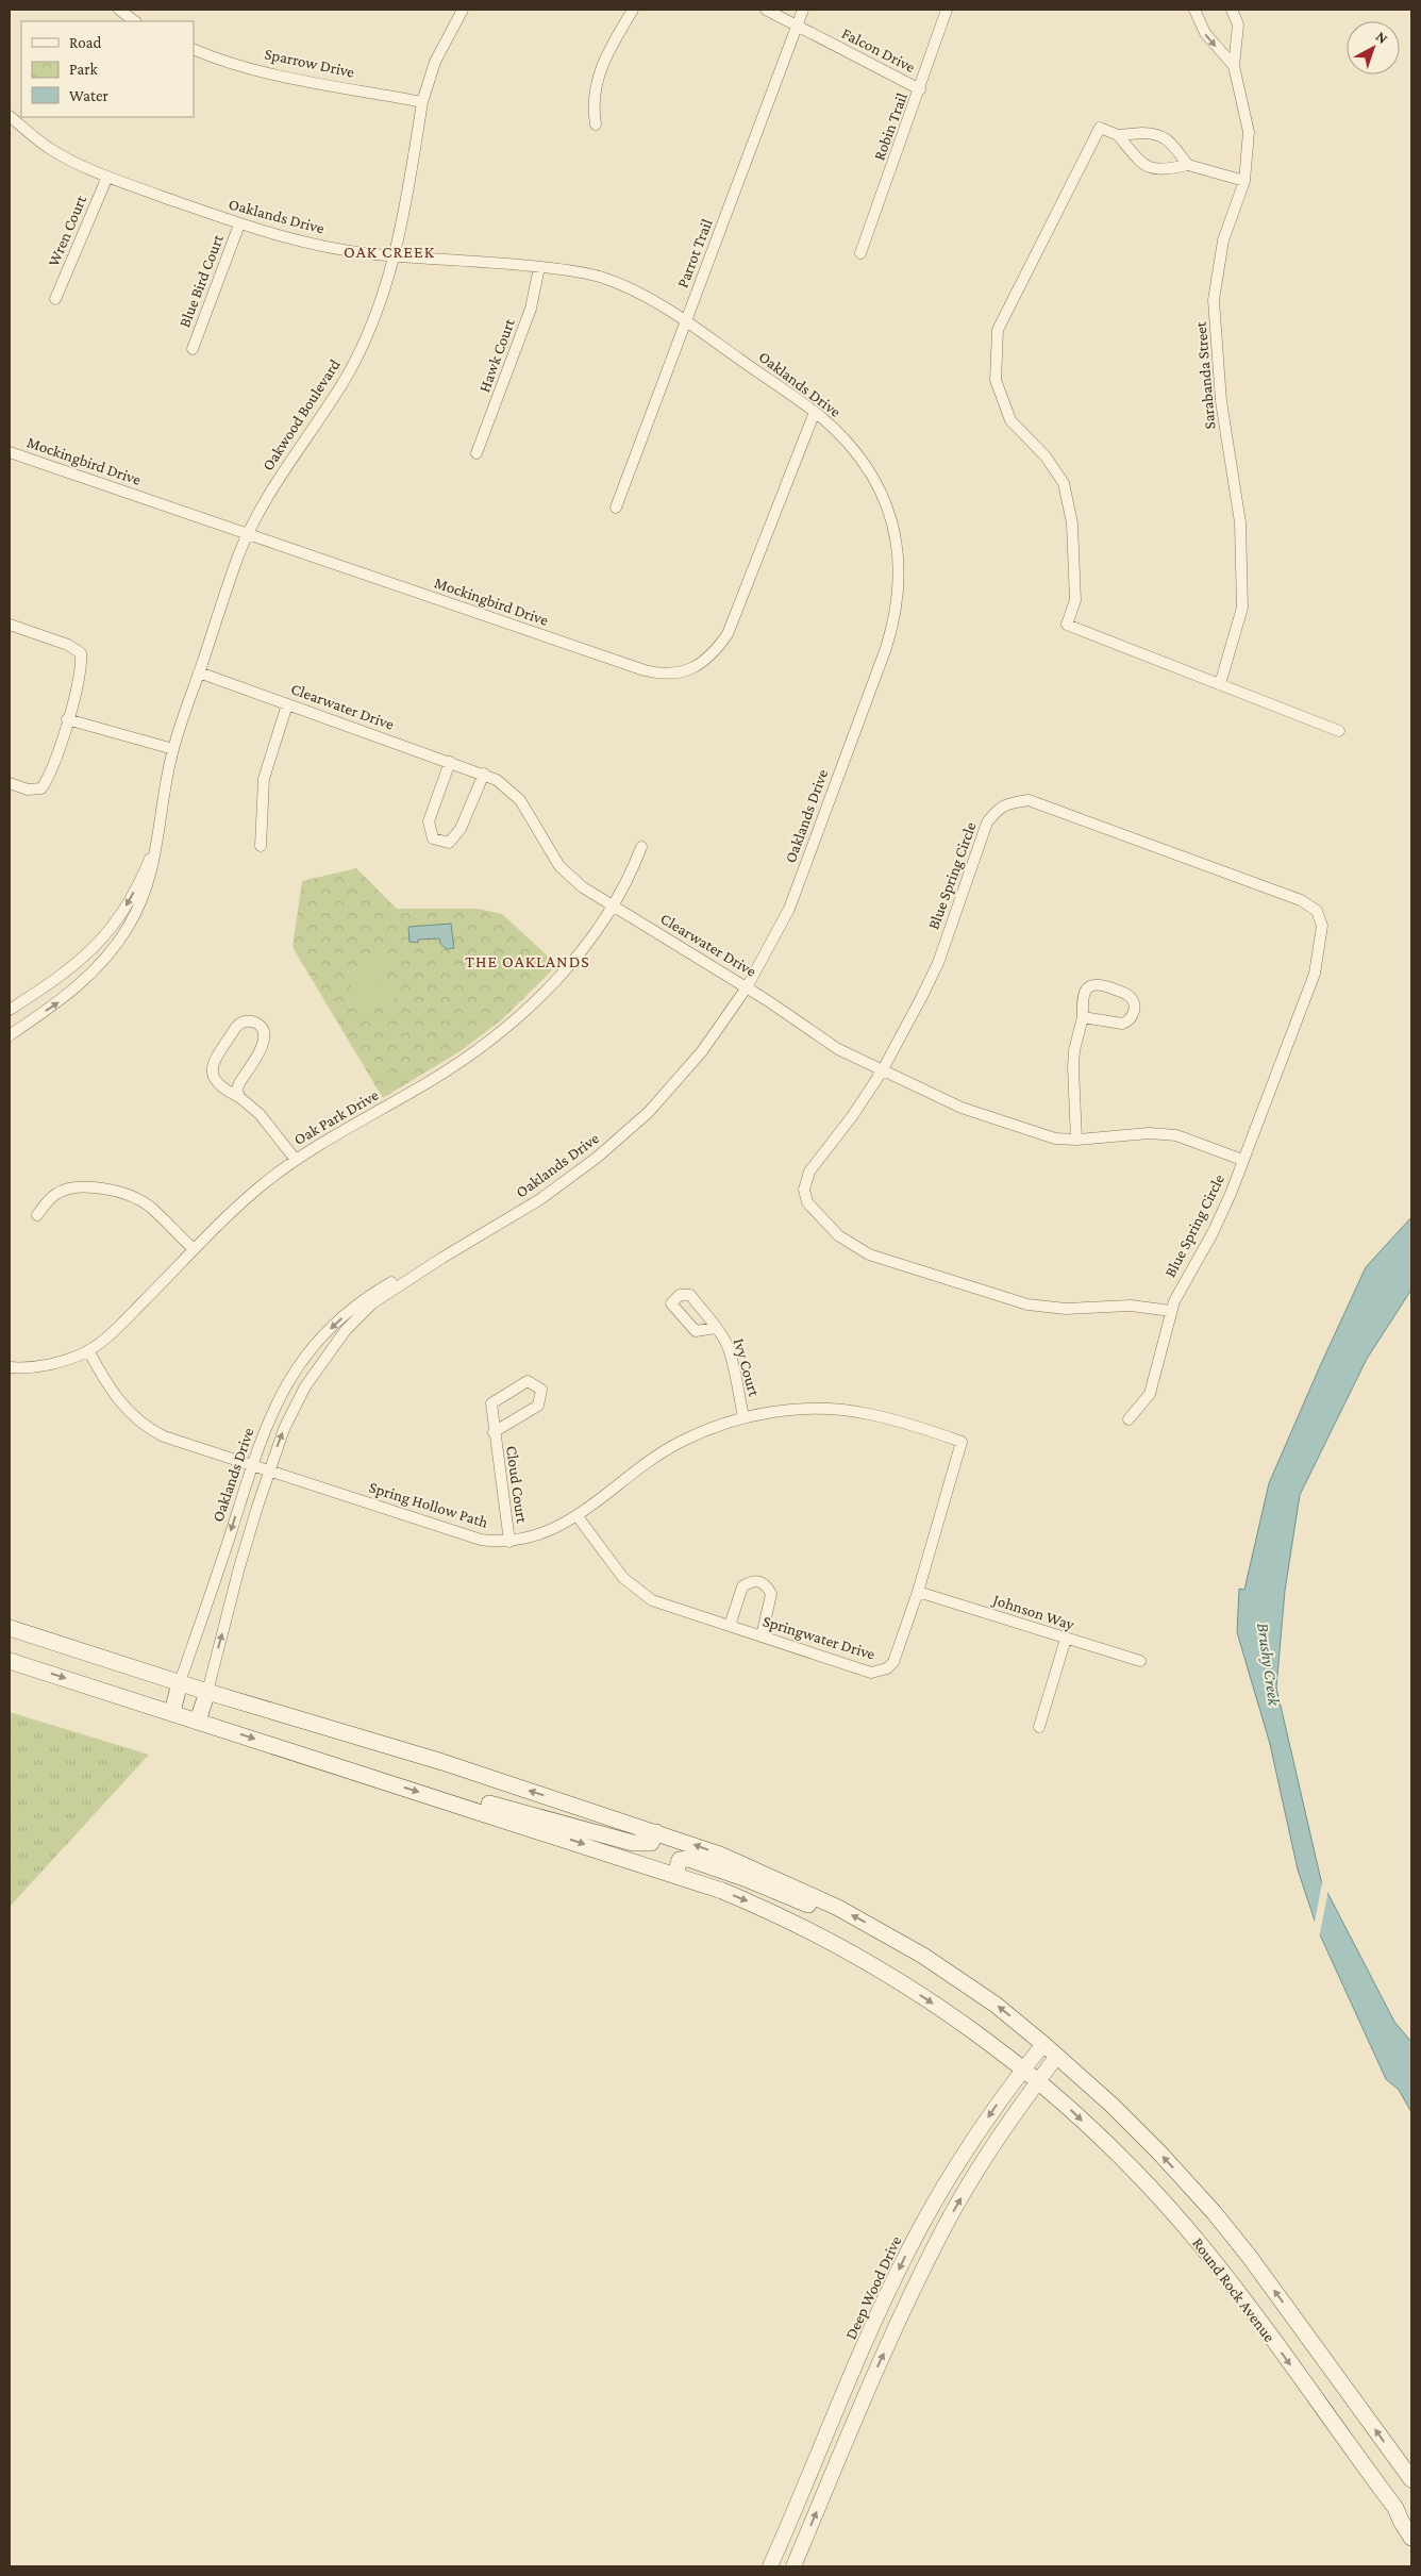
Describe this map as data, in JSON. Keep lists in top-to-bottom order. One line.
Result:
{"streets":{"main road":["Round Rock Avenue"],"street":["Falcon Drive","Sparrow Drive","Robin Trail","Oaklands Drive","Wren Court","Parrot Trail","Blue Bird Court","Hawk Court","Sarabanda Street","Oakwood Boulevard","Mockingbird Drive","Clearwater Drive","Blue Spring Circle","Oak Park Drive","Ivy Court","Cloud Court","Spring Hollow Path","Johnson Way","Springwater Drive","Deep Wood Drive"]},"crossings":[["Falcon Drive","Robin Trail"],["Falcon Drive","Parrot Trail"],["Sparrow Drive","Oakwood Boulevard"],["Oaklands Drive","Wren Court"],["Oaklands Drive","Parrot Trail"],["Oaklands Drive","Blue Bird Court"],["Oaklands Drive","Hawk Court"],["Oaklands Drive","Oakwood Boulevard"],["Oaklands Drive","Mockingbird Drive"],["Oaklands Drive","Clearwater Drive"],["Oaklands Drive","Spring Hollow Path"],["Oaklands Drive","Round Rock Avenue"],["Oakwood Boulevard","Mockingbird Drive"],["Oakwood Boulevard","Clearwater Drive"],["Clearwater Drive","Blue Spring Circle"],["Clearwater Drive","Oak Park Drive"],["Oak Park Drive","Spring Hollow Path"],["Ivy Court","Spring Hollow Path"],["Cloud Court","Spring Hollow Path"],["Spring Hollow Path","Springwater Drive"],["Johnson Way","Springwater Drive"],["Deep Wood Drive","Round Rock Avenue"]],"districts":["OAK CREEK","THE OAKLANDS"],"water":["Brushy Creek"],"legend":["Road","Park","Water"],"north":"top right"}
